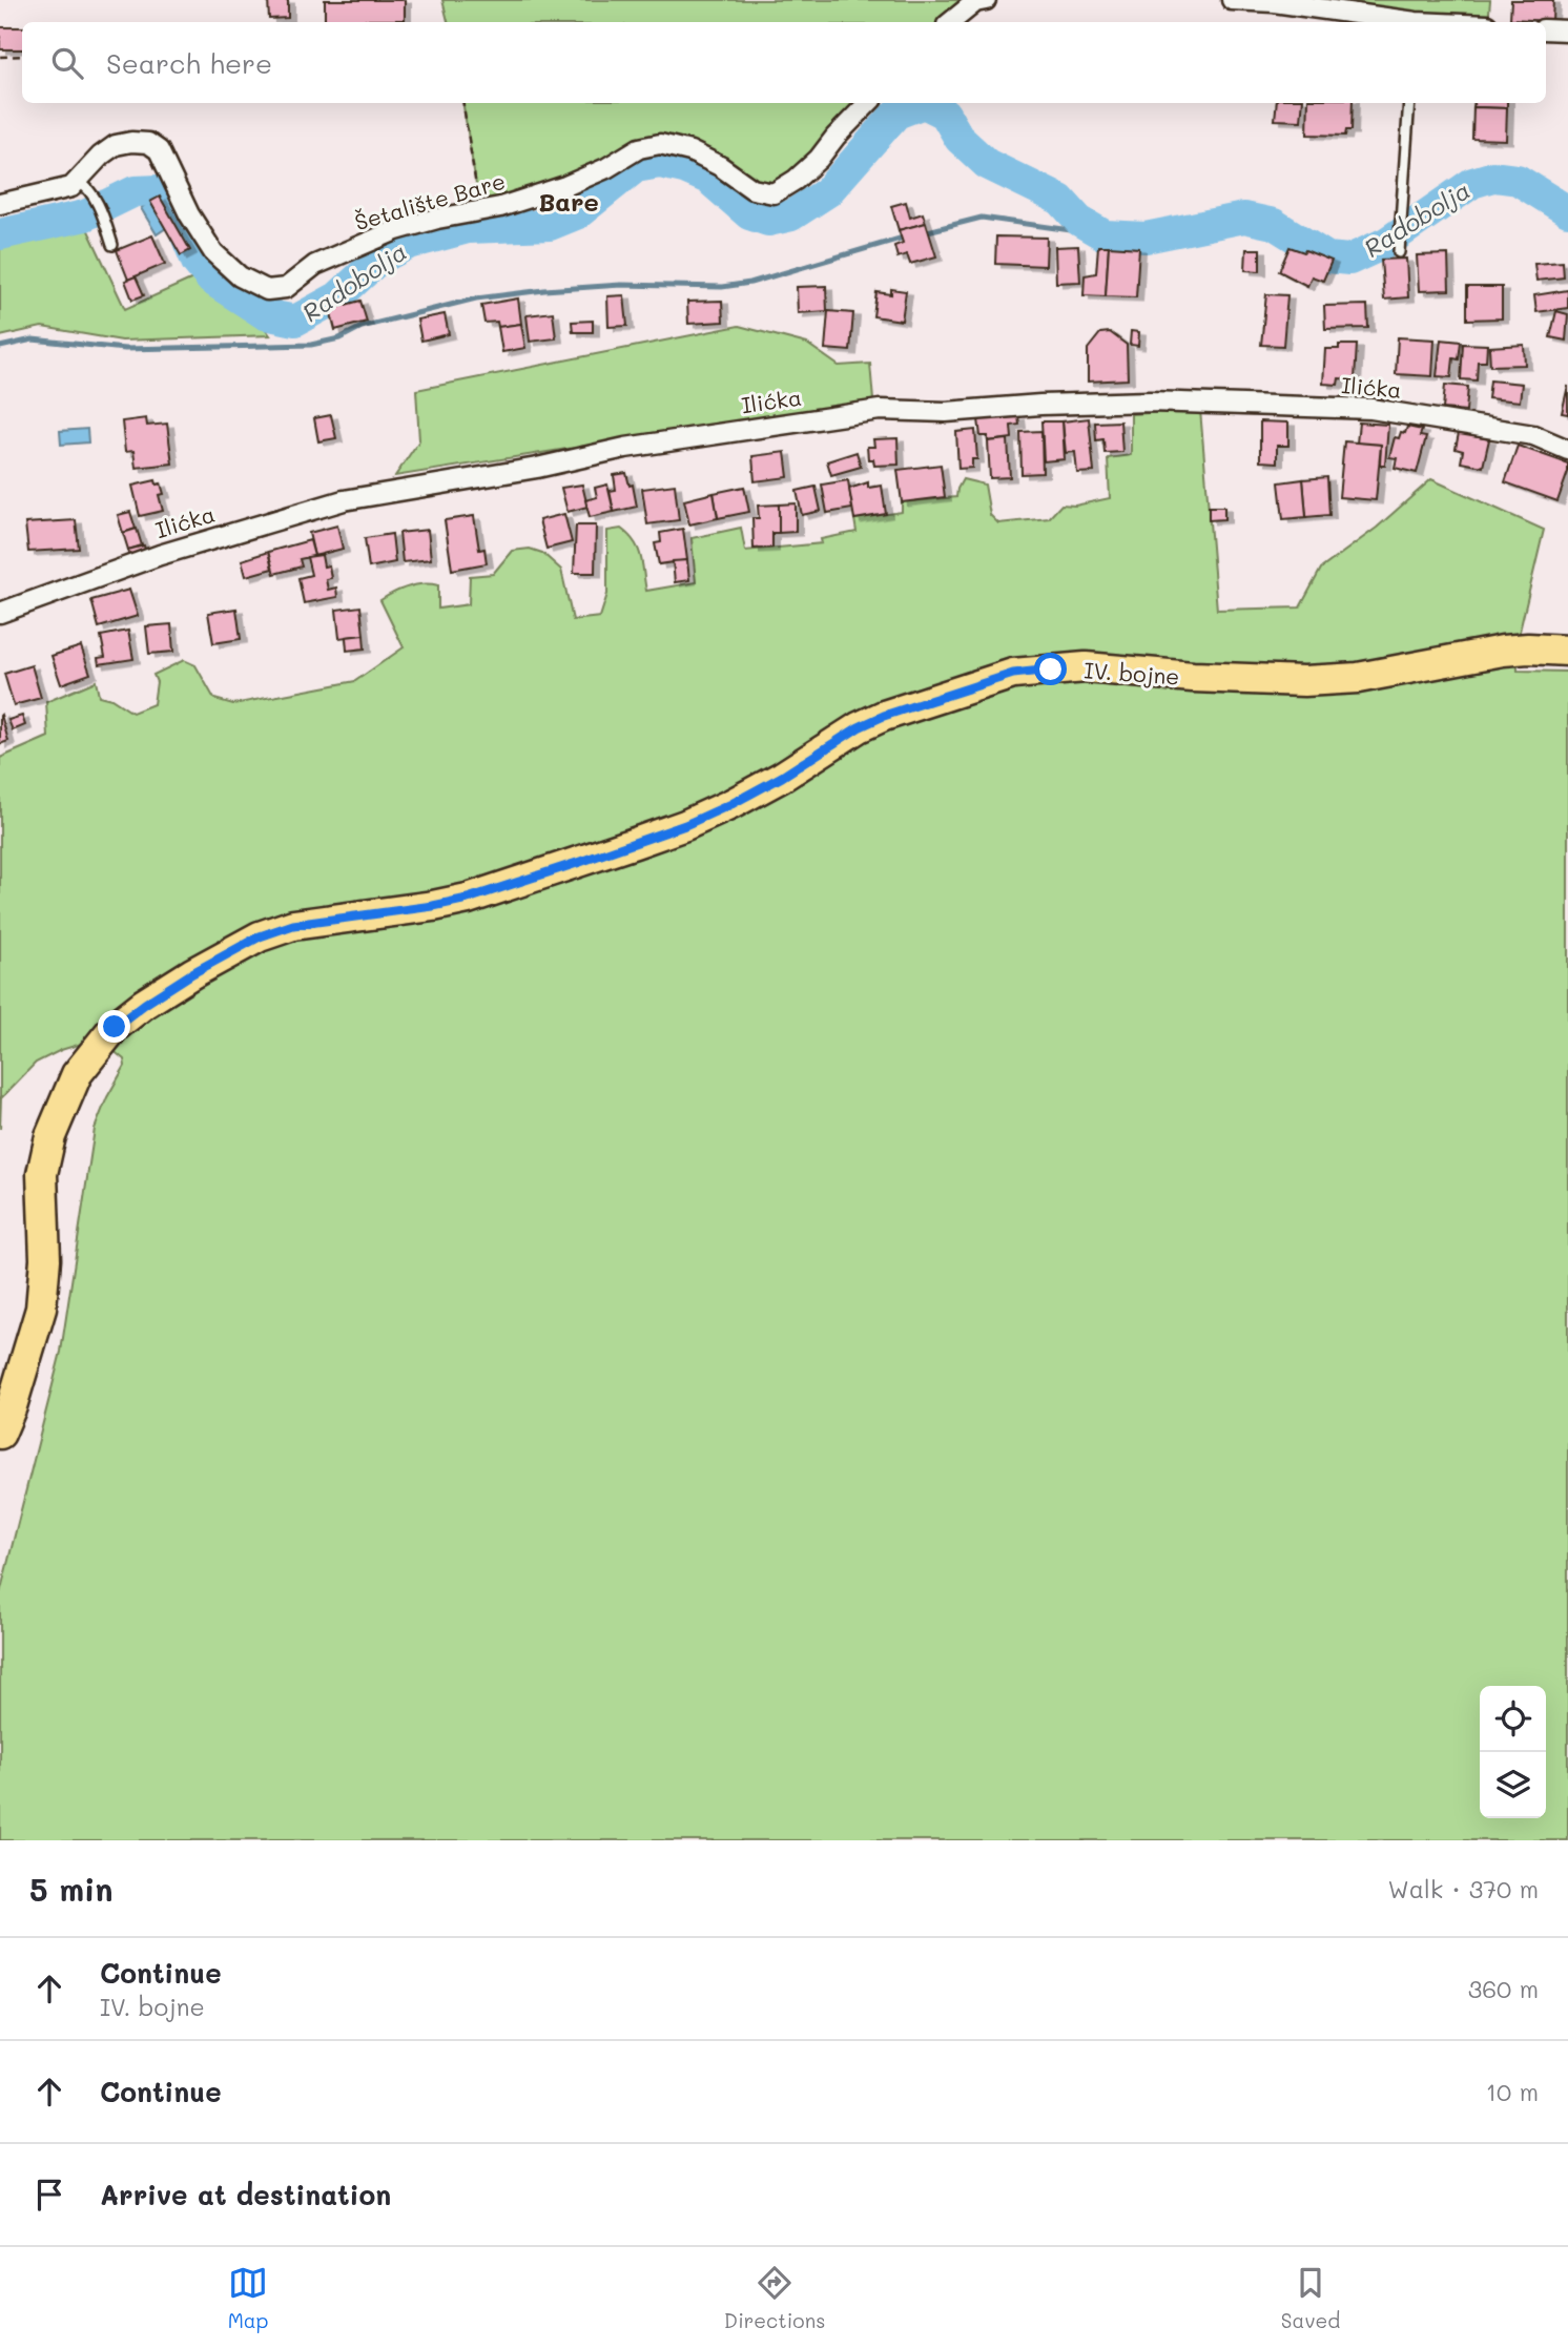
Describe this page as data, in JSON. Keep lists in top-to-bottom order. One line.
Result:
{"streets":{"main road":["IV. bojne"],"street":["Šetalište Bare","Ilićka"]},"districts":["Bare"],"water":["Radobolja"],"page":{"search":"Search here","heading":["5 min","Walk · 370 m"],"list":[["Continue","IV. bojne","360 m"],["Continue","10 m"],"Arrive at destination"],"nav":["Map","Directions","Saved"]}}
